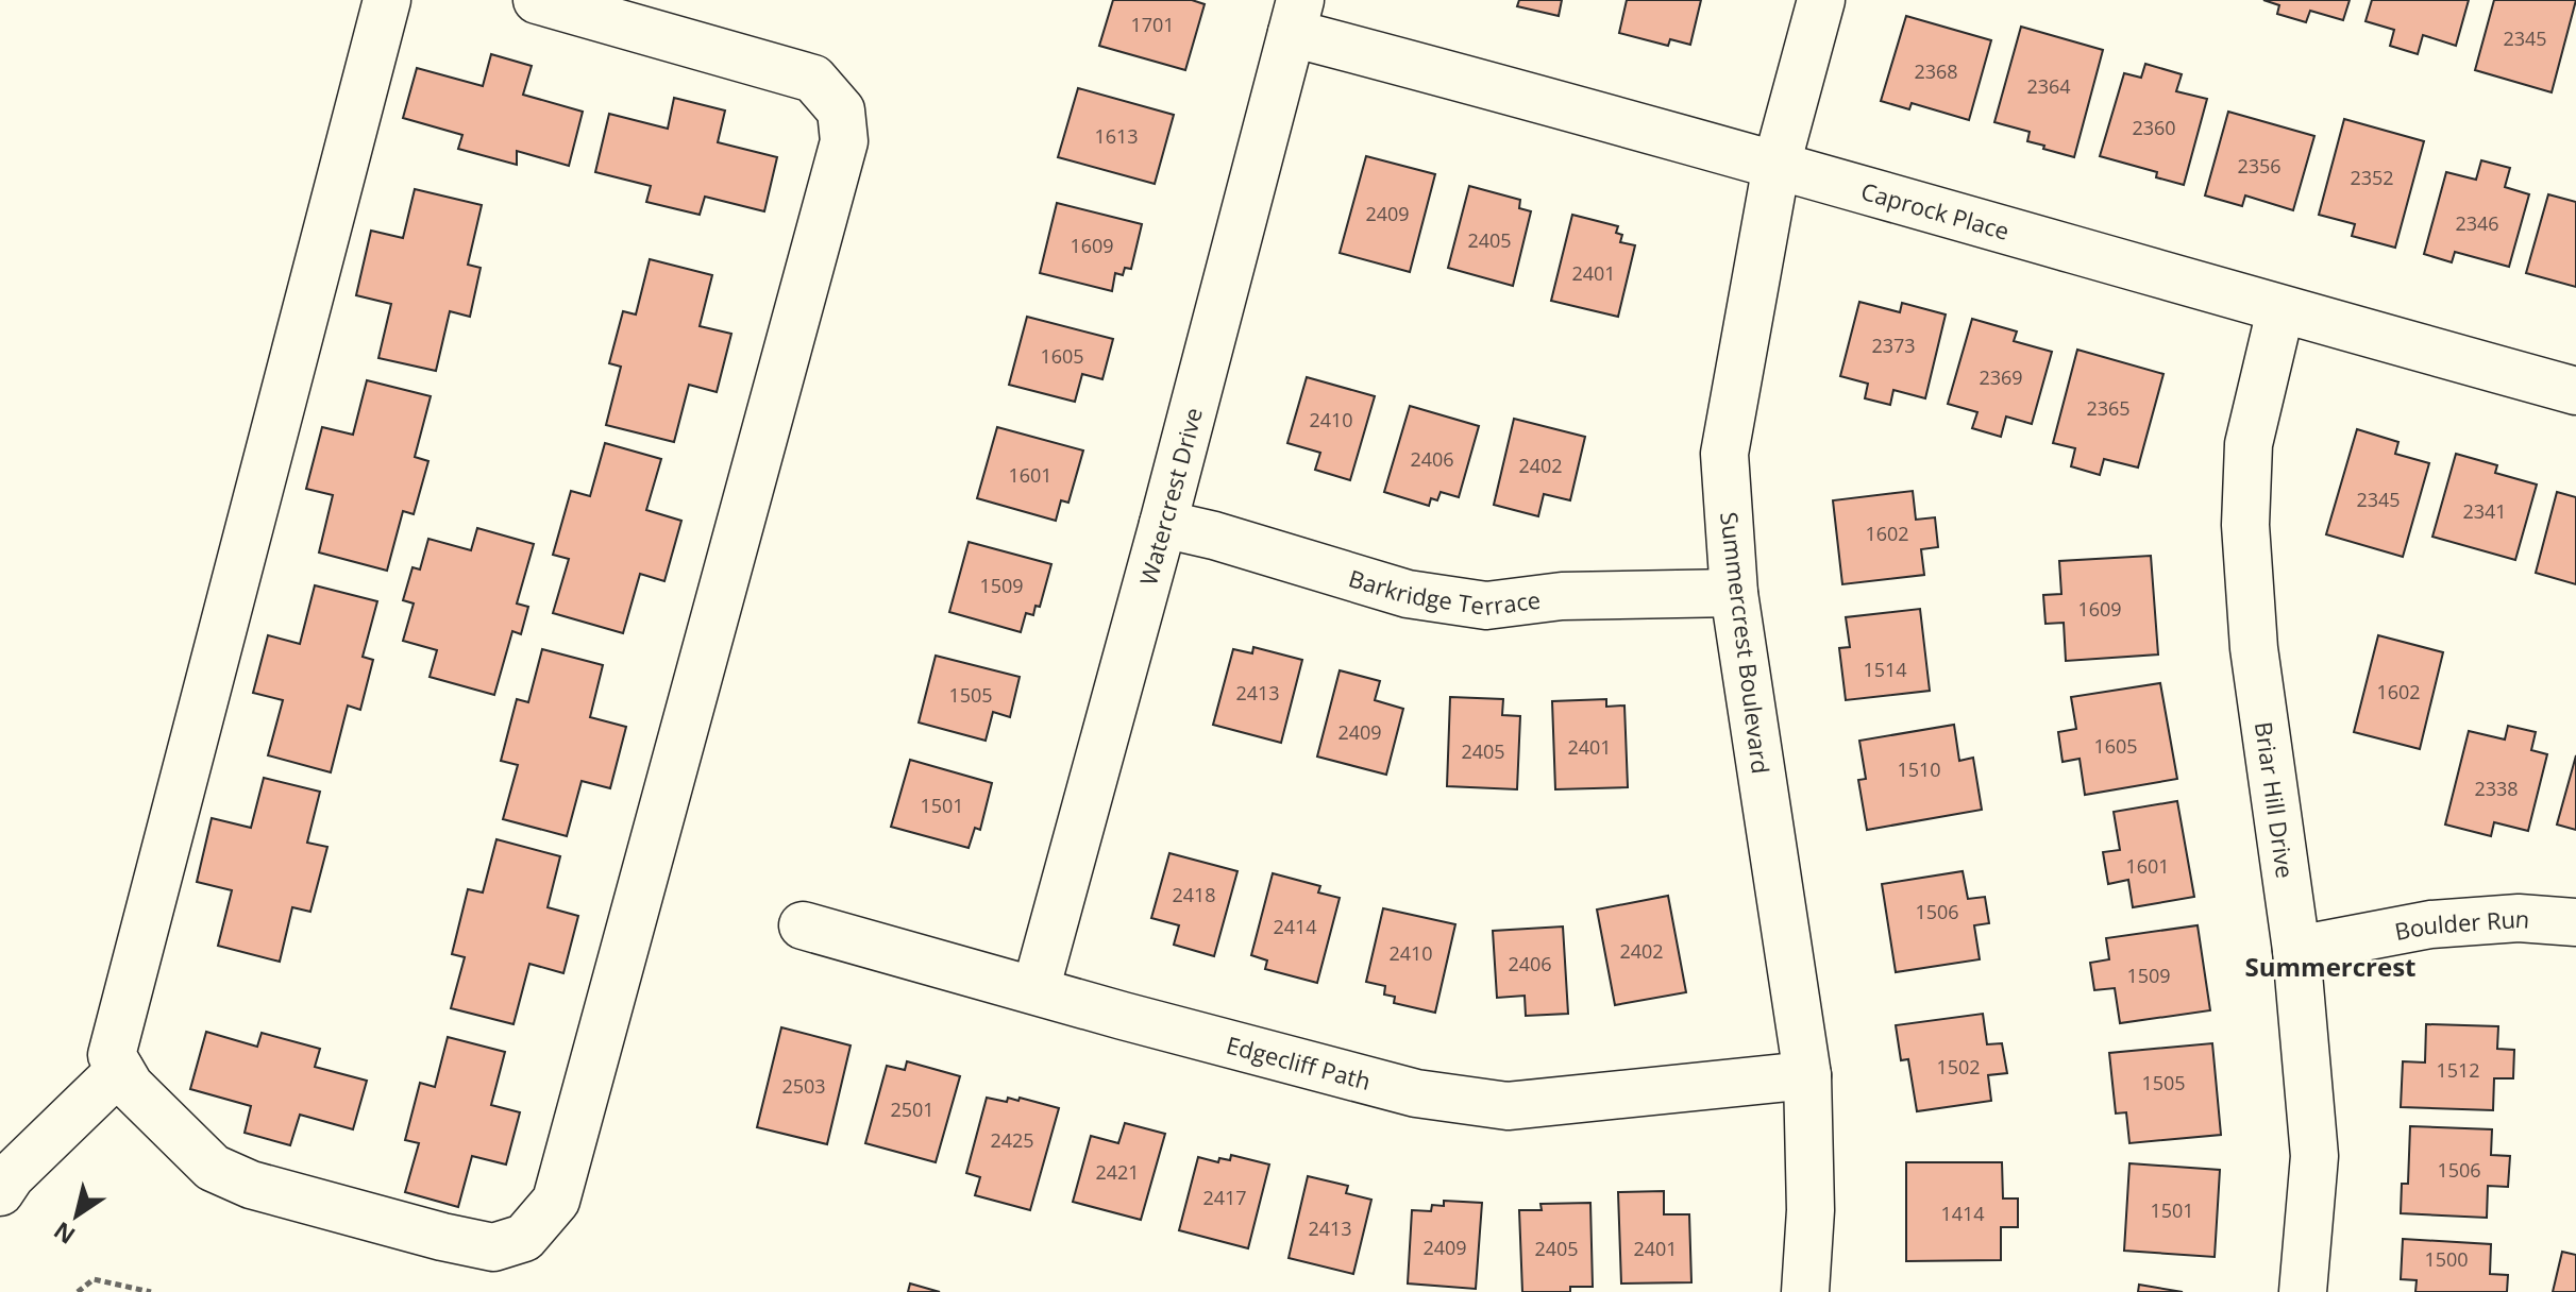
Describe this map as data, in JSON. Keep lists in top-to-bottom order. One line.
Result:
{"streets":{"street":["Caprock Place","Watercrest Drive","Barkridge Terrace","Summercrest Boulevard","Briar Hill Drive","Boulder Run","Edgecliff Path"]},"crossings":[["Caprock Place","Watercrest Drive"],["Caprock Place","Summercrest Boulevard"],["Caprock Place","Briar Hill Drive"],["Watercrest Drive","Barkridge Terrace"],["Watercrest Drive","Edgecliff Path"],["Barkridge Terrace","Summercrest Boulevard"],["Summercrest Boulevard","Edgecliff Path"],["Briar Hill Drive","Boulder Run"]],"districts":["Summercrest"],"house_numbers":["1701","2345","2368","2364","2360","1613","2356","2352","2409","2346","2405","1609","2401","2373","1605","2369","2365","2410","2406","2402","1601","2345","2341","1602","1509","1609","1514","1602","2413","1505","2409","1605","2401","2405","1510","2338","1501","1601","2418","1506","2414","2402","2410","2406","1509","1502","1512","1505","2503","2501","2425","1506","2421","2417","1501","1414","2413","2409","2405","2401","1500"],"north":"bottom left"}
